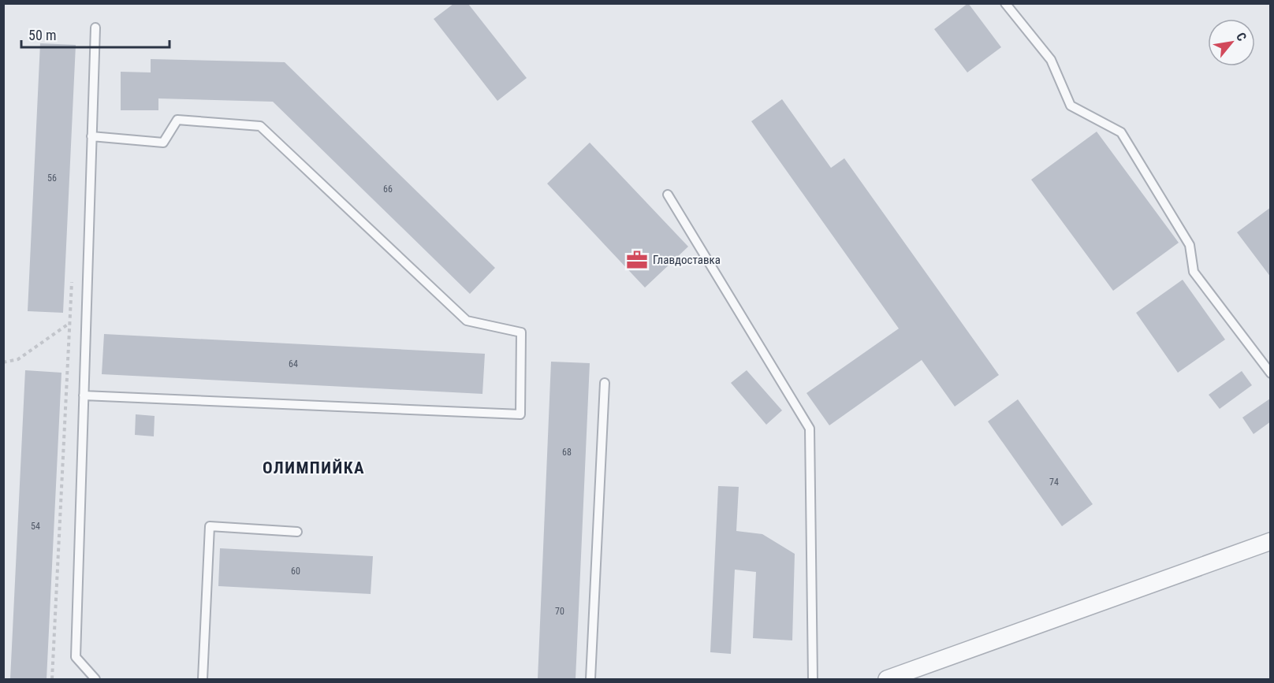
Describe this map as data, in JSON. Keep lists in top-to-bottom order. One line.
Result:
{"districts":["ОЛИМПИЙКА"],"places":{"office":["Главдоставка"]},"house_numbers":["56","66","64","68","74","54","60","70"],"scale_bar":"50 m","north":"top right"}
